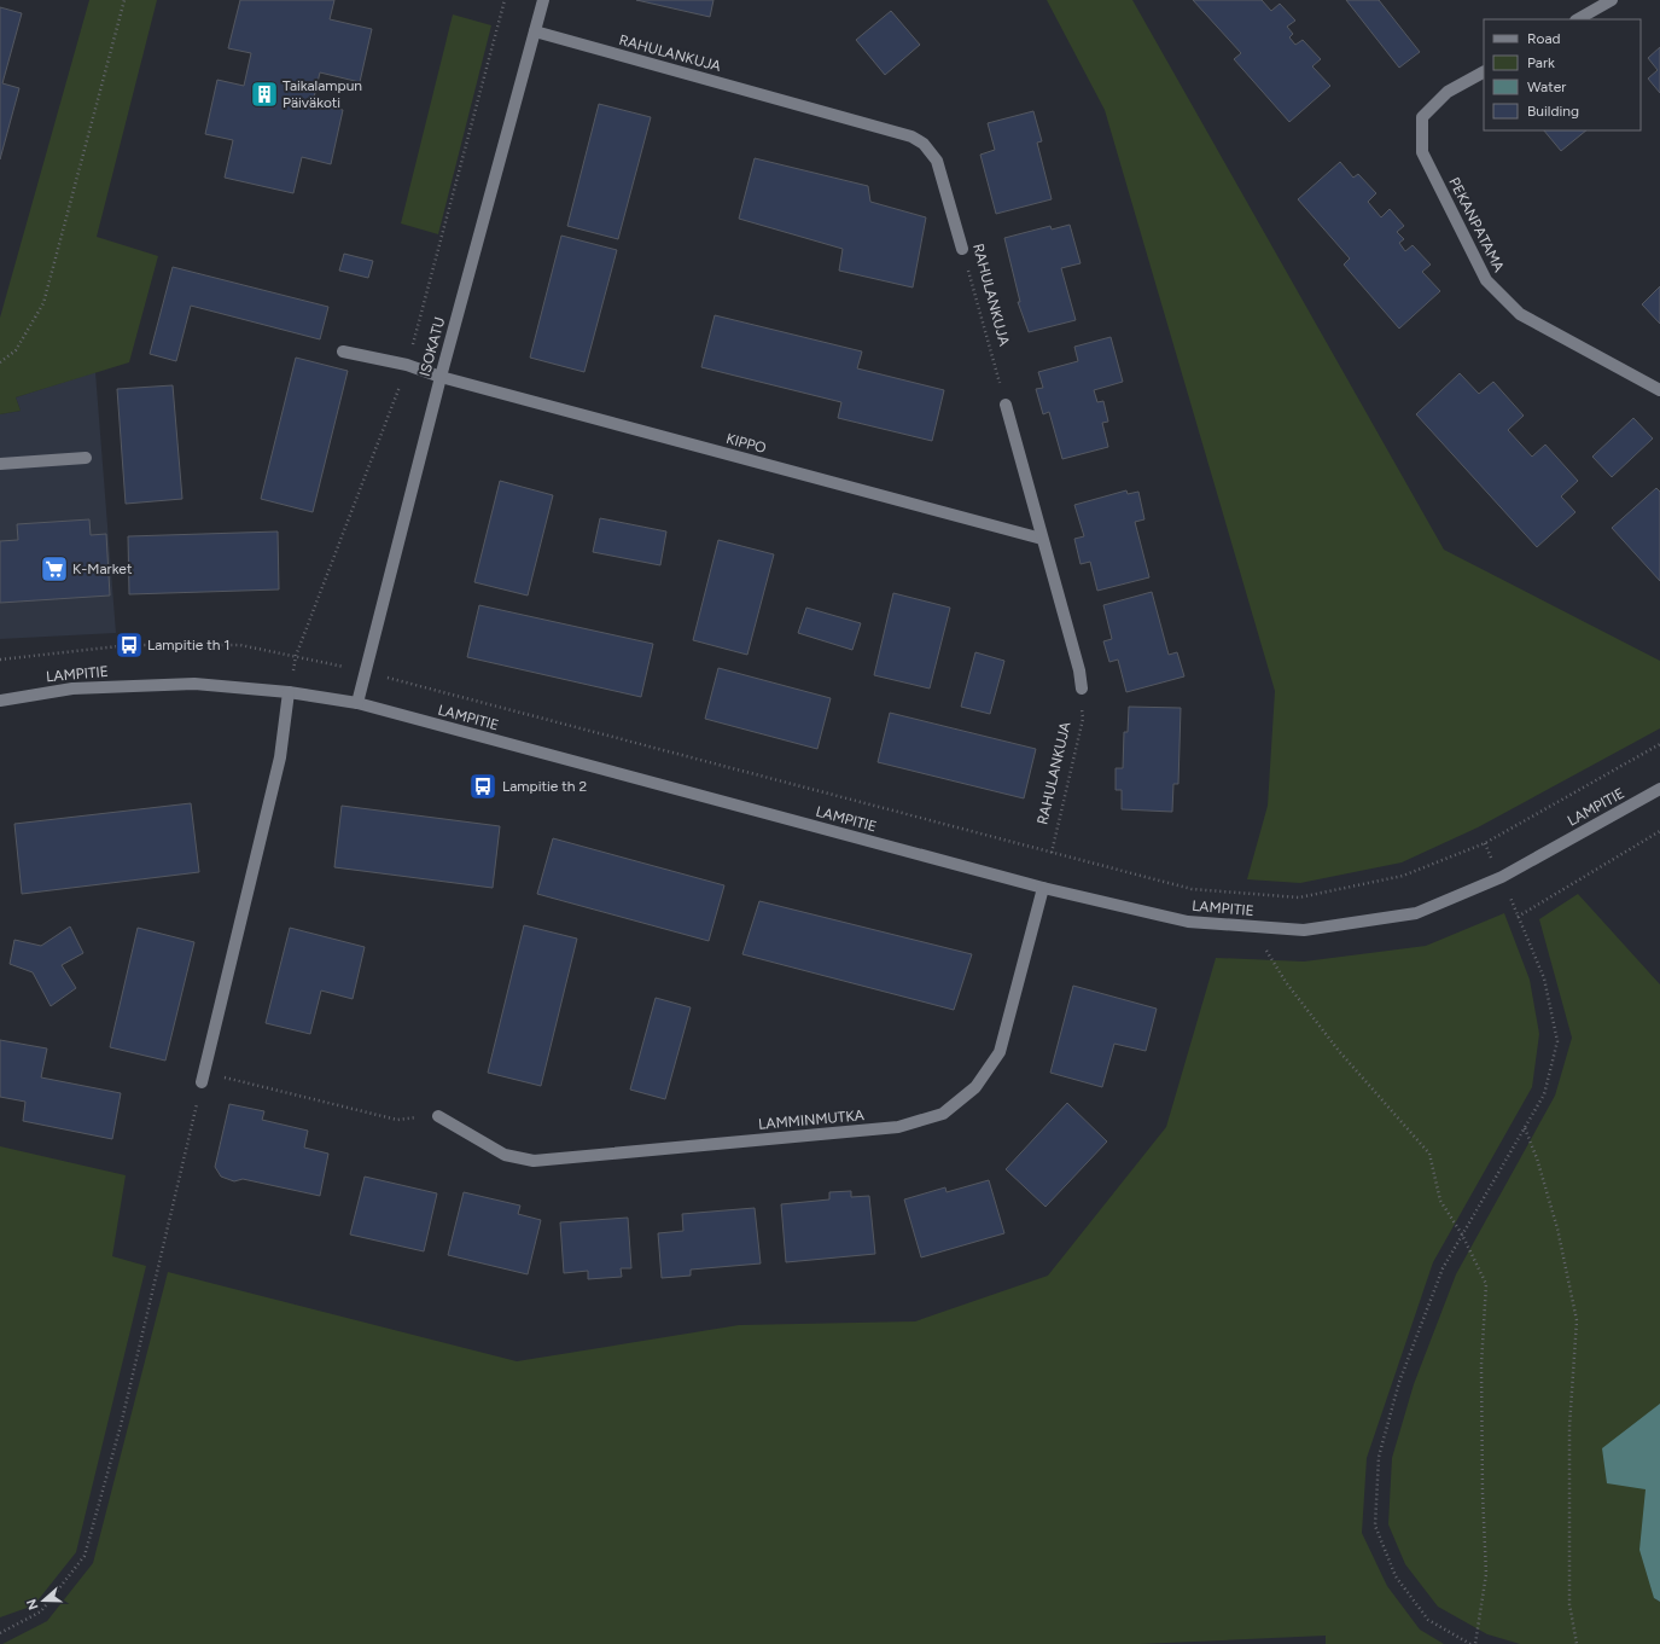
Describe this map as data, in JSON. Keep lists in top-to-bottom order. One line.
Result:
{"streets":{"street":["RAHULANKUJA","PEKANPATAMA","ISOKATU","KIPPO","LAMPITIE","LAMMINMUTKA"]},"crossings":[["RAHULANKUJA","ISOKATU"],["ISOKATU","KIPPO"],["ISOKATU","LAMPITIE"],["LAMPITIE","LAMMINMUTKA"]],"places":{"building":["Taikalampun Päiväkoti"],"supermarket":["K-Market"],"bus stop":["Lampitie th 1","Lampitie th 2"]},"legend":["Road","Park","Water","Building"],"north":"left"}
